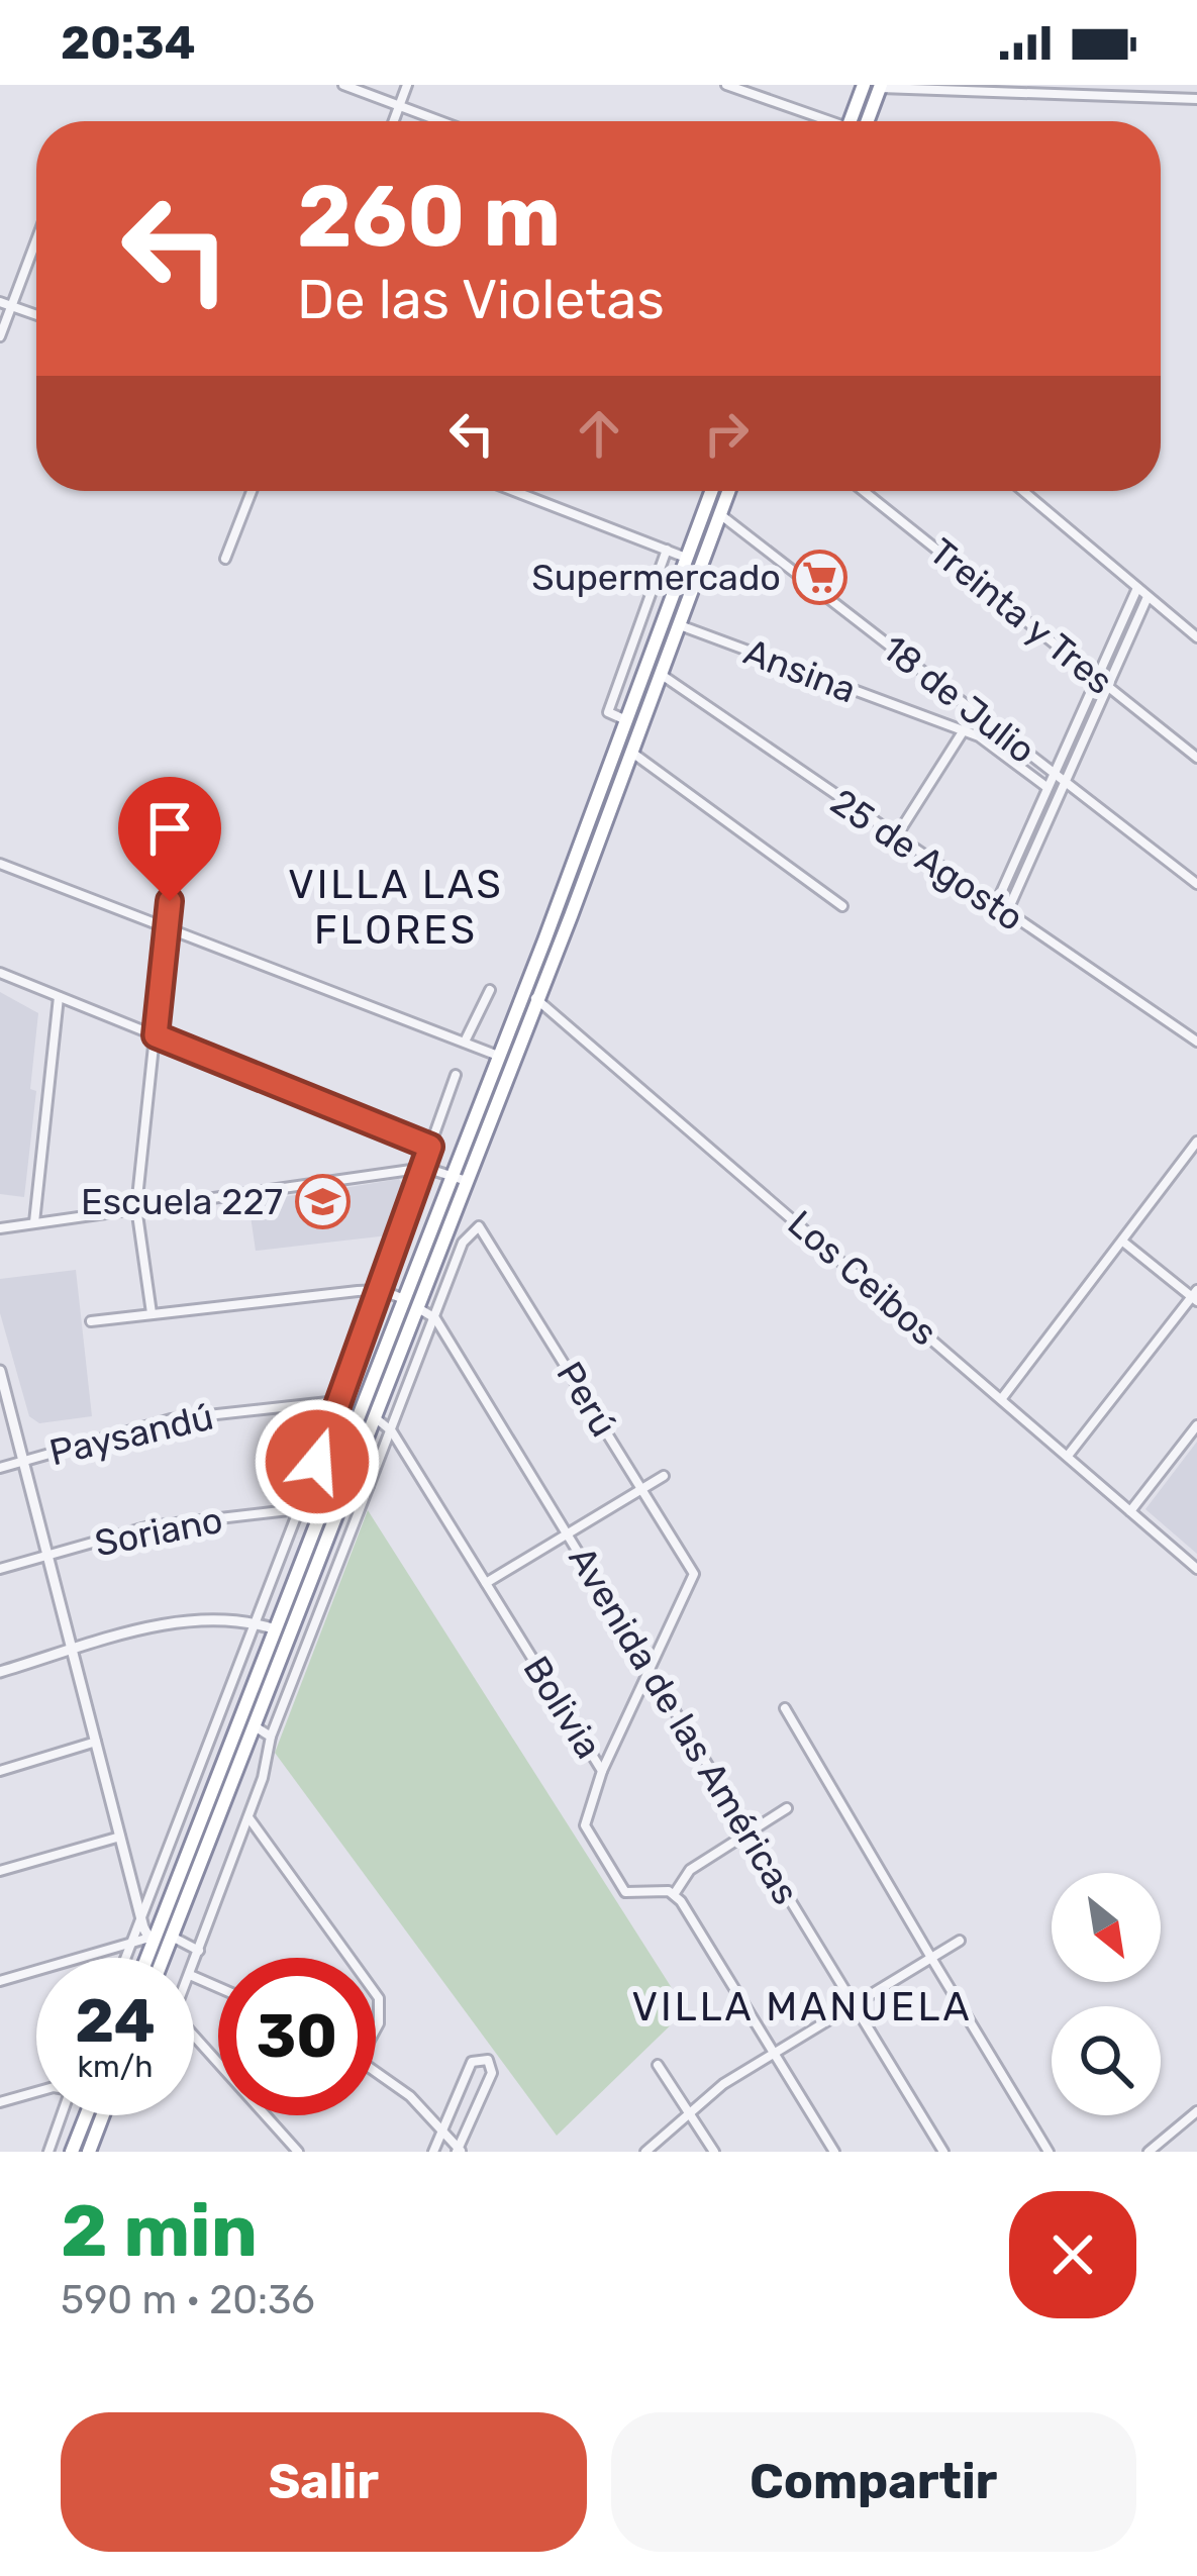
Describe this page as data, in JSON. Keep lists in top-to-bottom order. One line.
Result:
{"streets":{"street":["Treinta y Tres","Ansina","18 de Julio","25 de Agosto","Los Ceibos","Perú","Paysandú","Soriano","Bolivia","Avenida de las Américas"]},"crossings":[["Perú","Avenida de las Américas"]],"districts":["VILLA LAS FLORES","VILLA MANUELA"],"places":{"supermarket":["Supermercado"],"school or university":["Escuela 227"]},"north":"bottom right","page":{"status":"20:34","turn":["260 m","De las Violetas"],"speed":"24 km/h","limit":"30","heading":["2 min","590 m · 20:36"],"buttons":["Salir","Compartir"]}}
